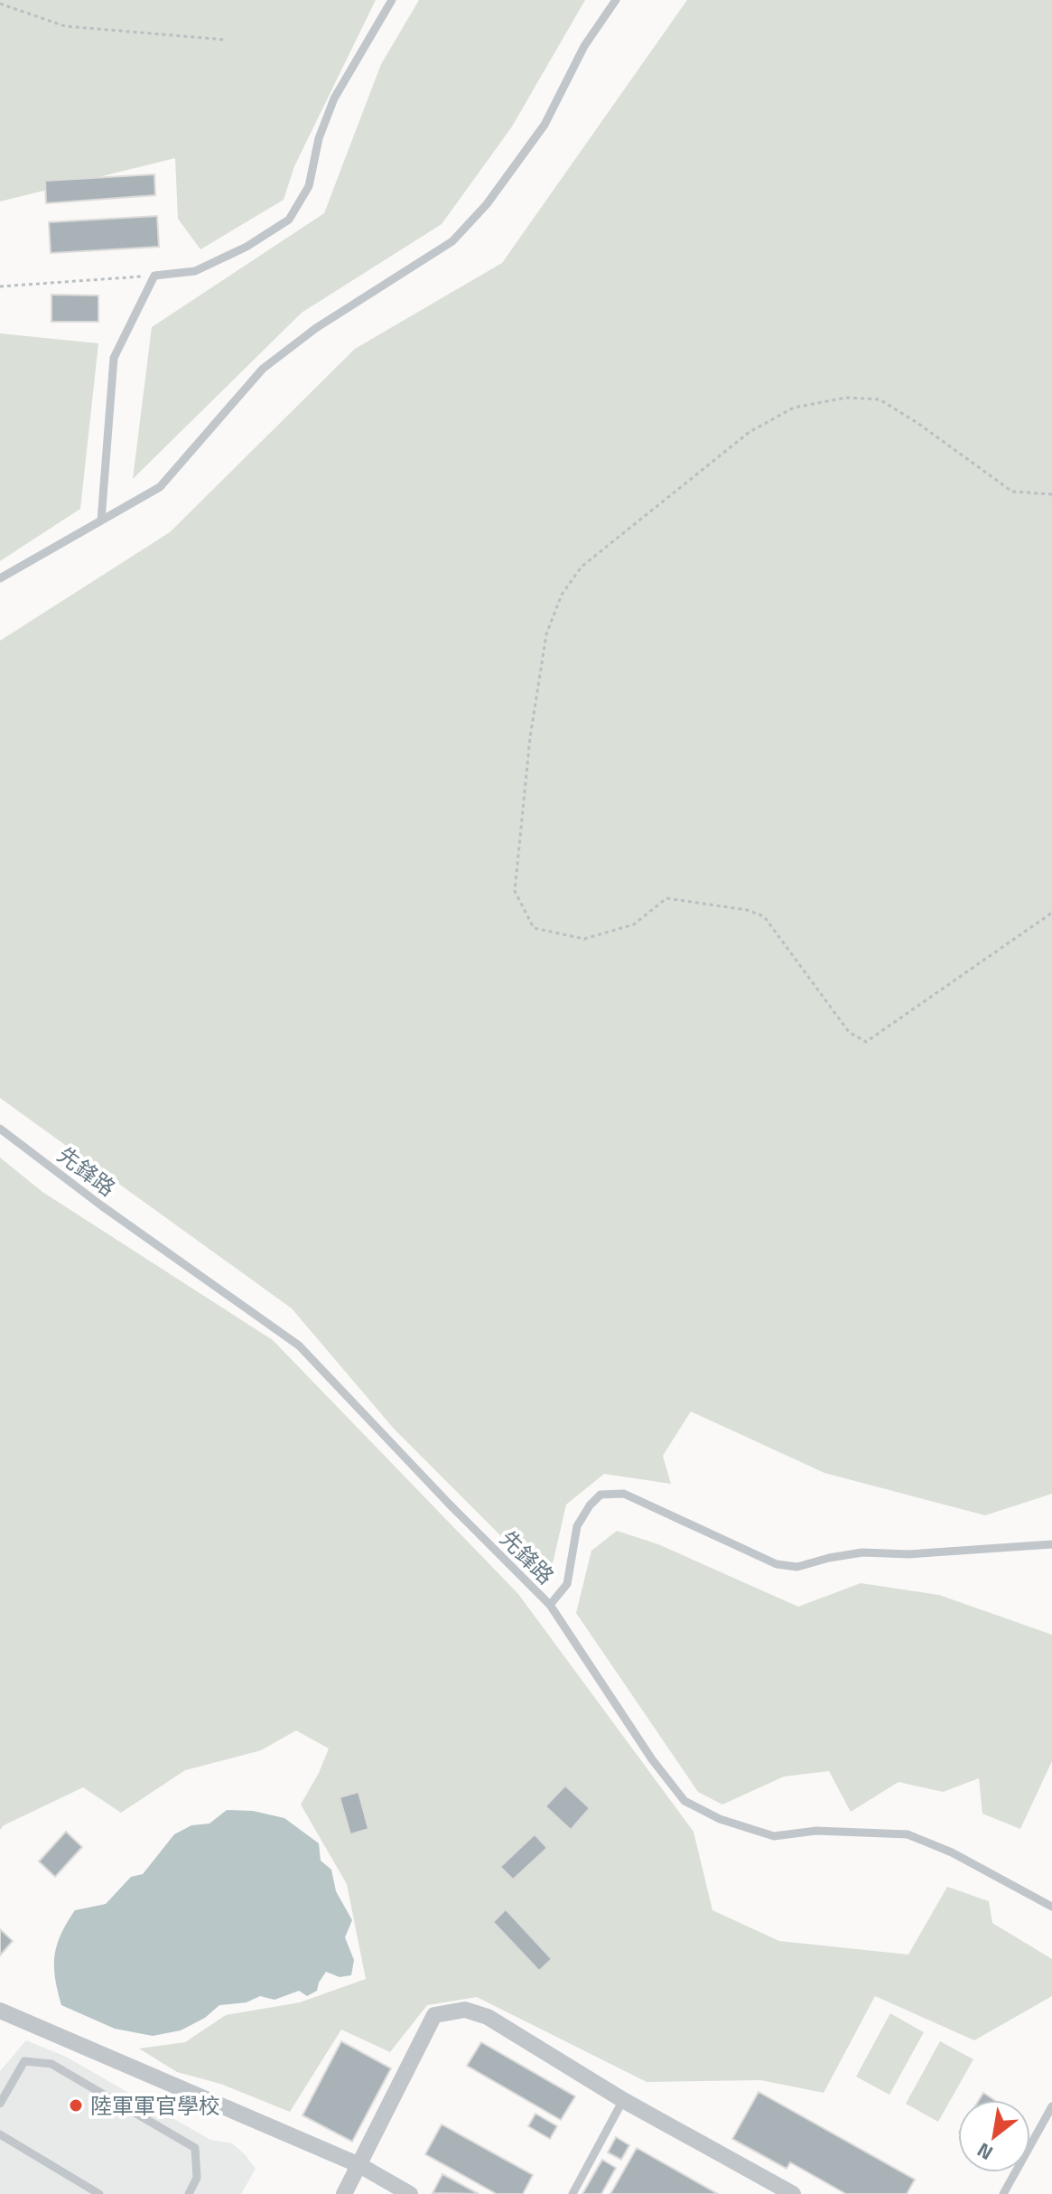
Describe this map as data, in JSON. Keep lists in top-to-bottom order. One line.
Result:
{"streets":{"lane":["先鋒路"]},"places":["陸軍軍官學校"],"north":"bottom left"}
